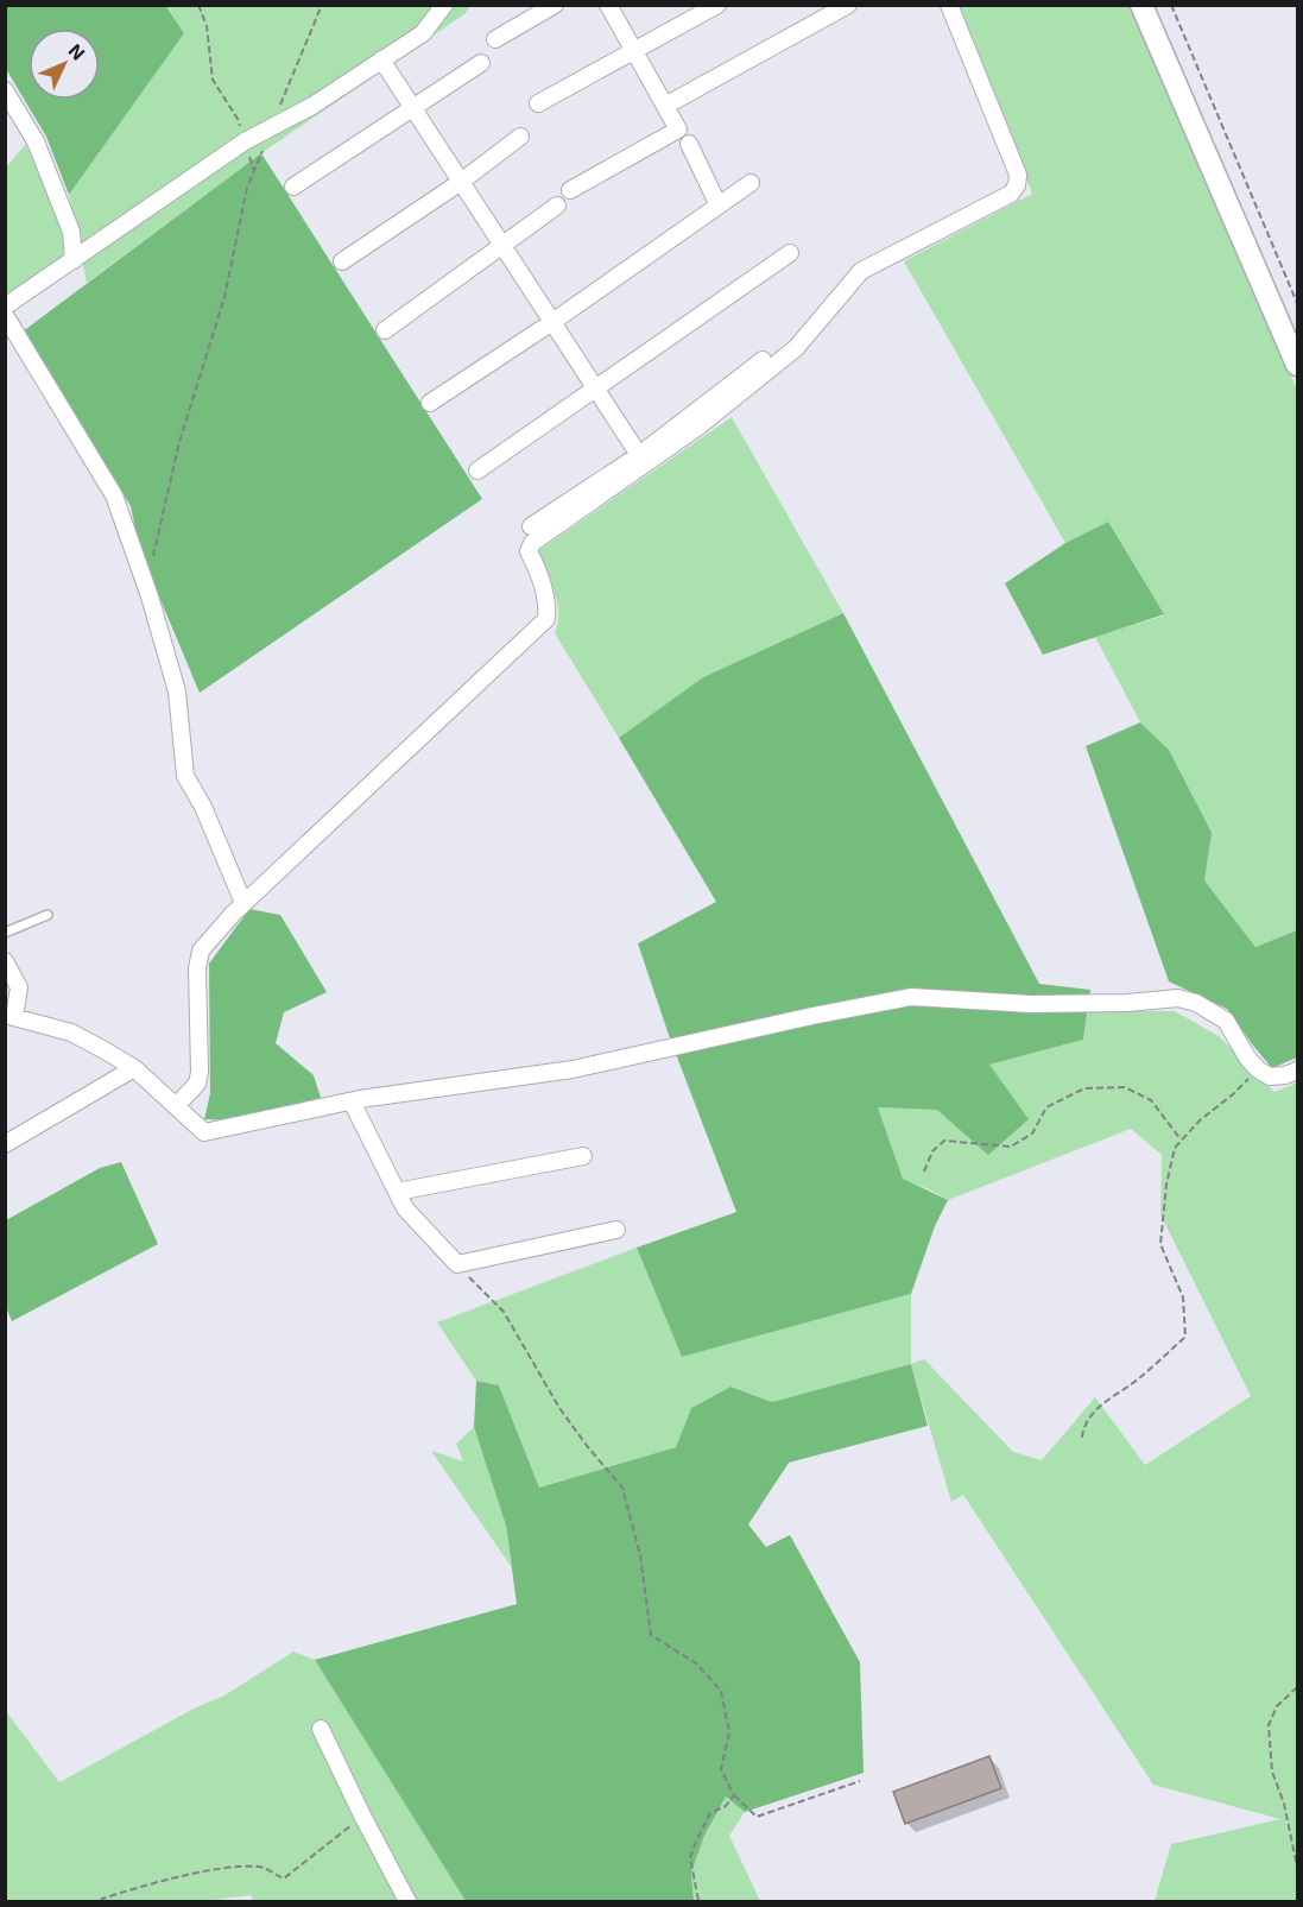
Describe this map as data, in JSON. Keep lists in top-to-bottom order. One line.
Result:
{"north":"top right"}
